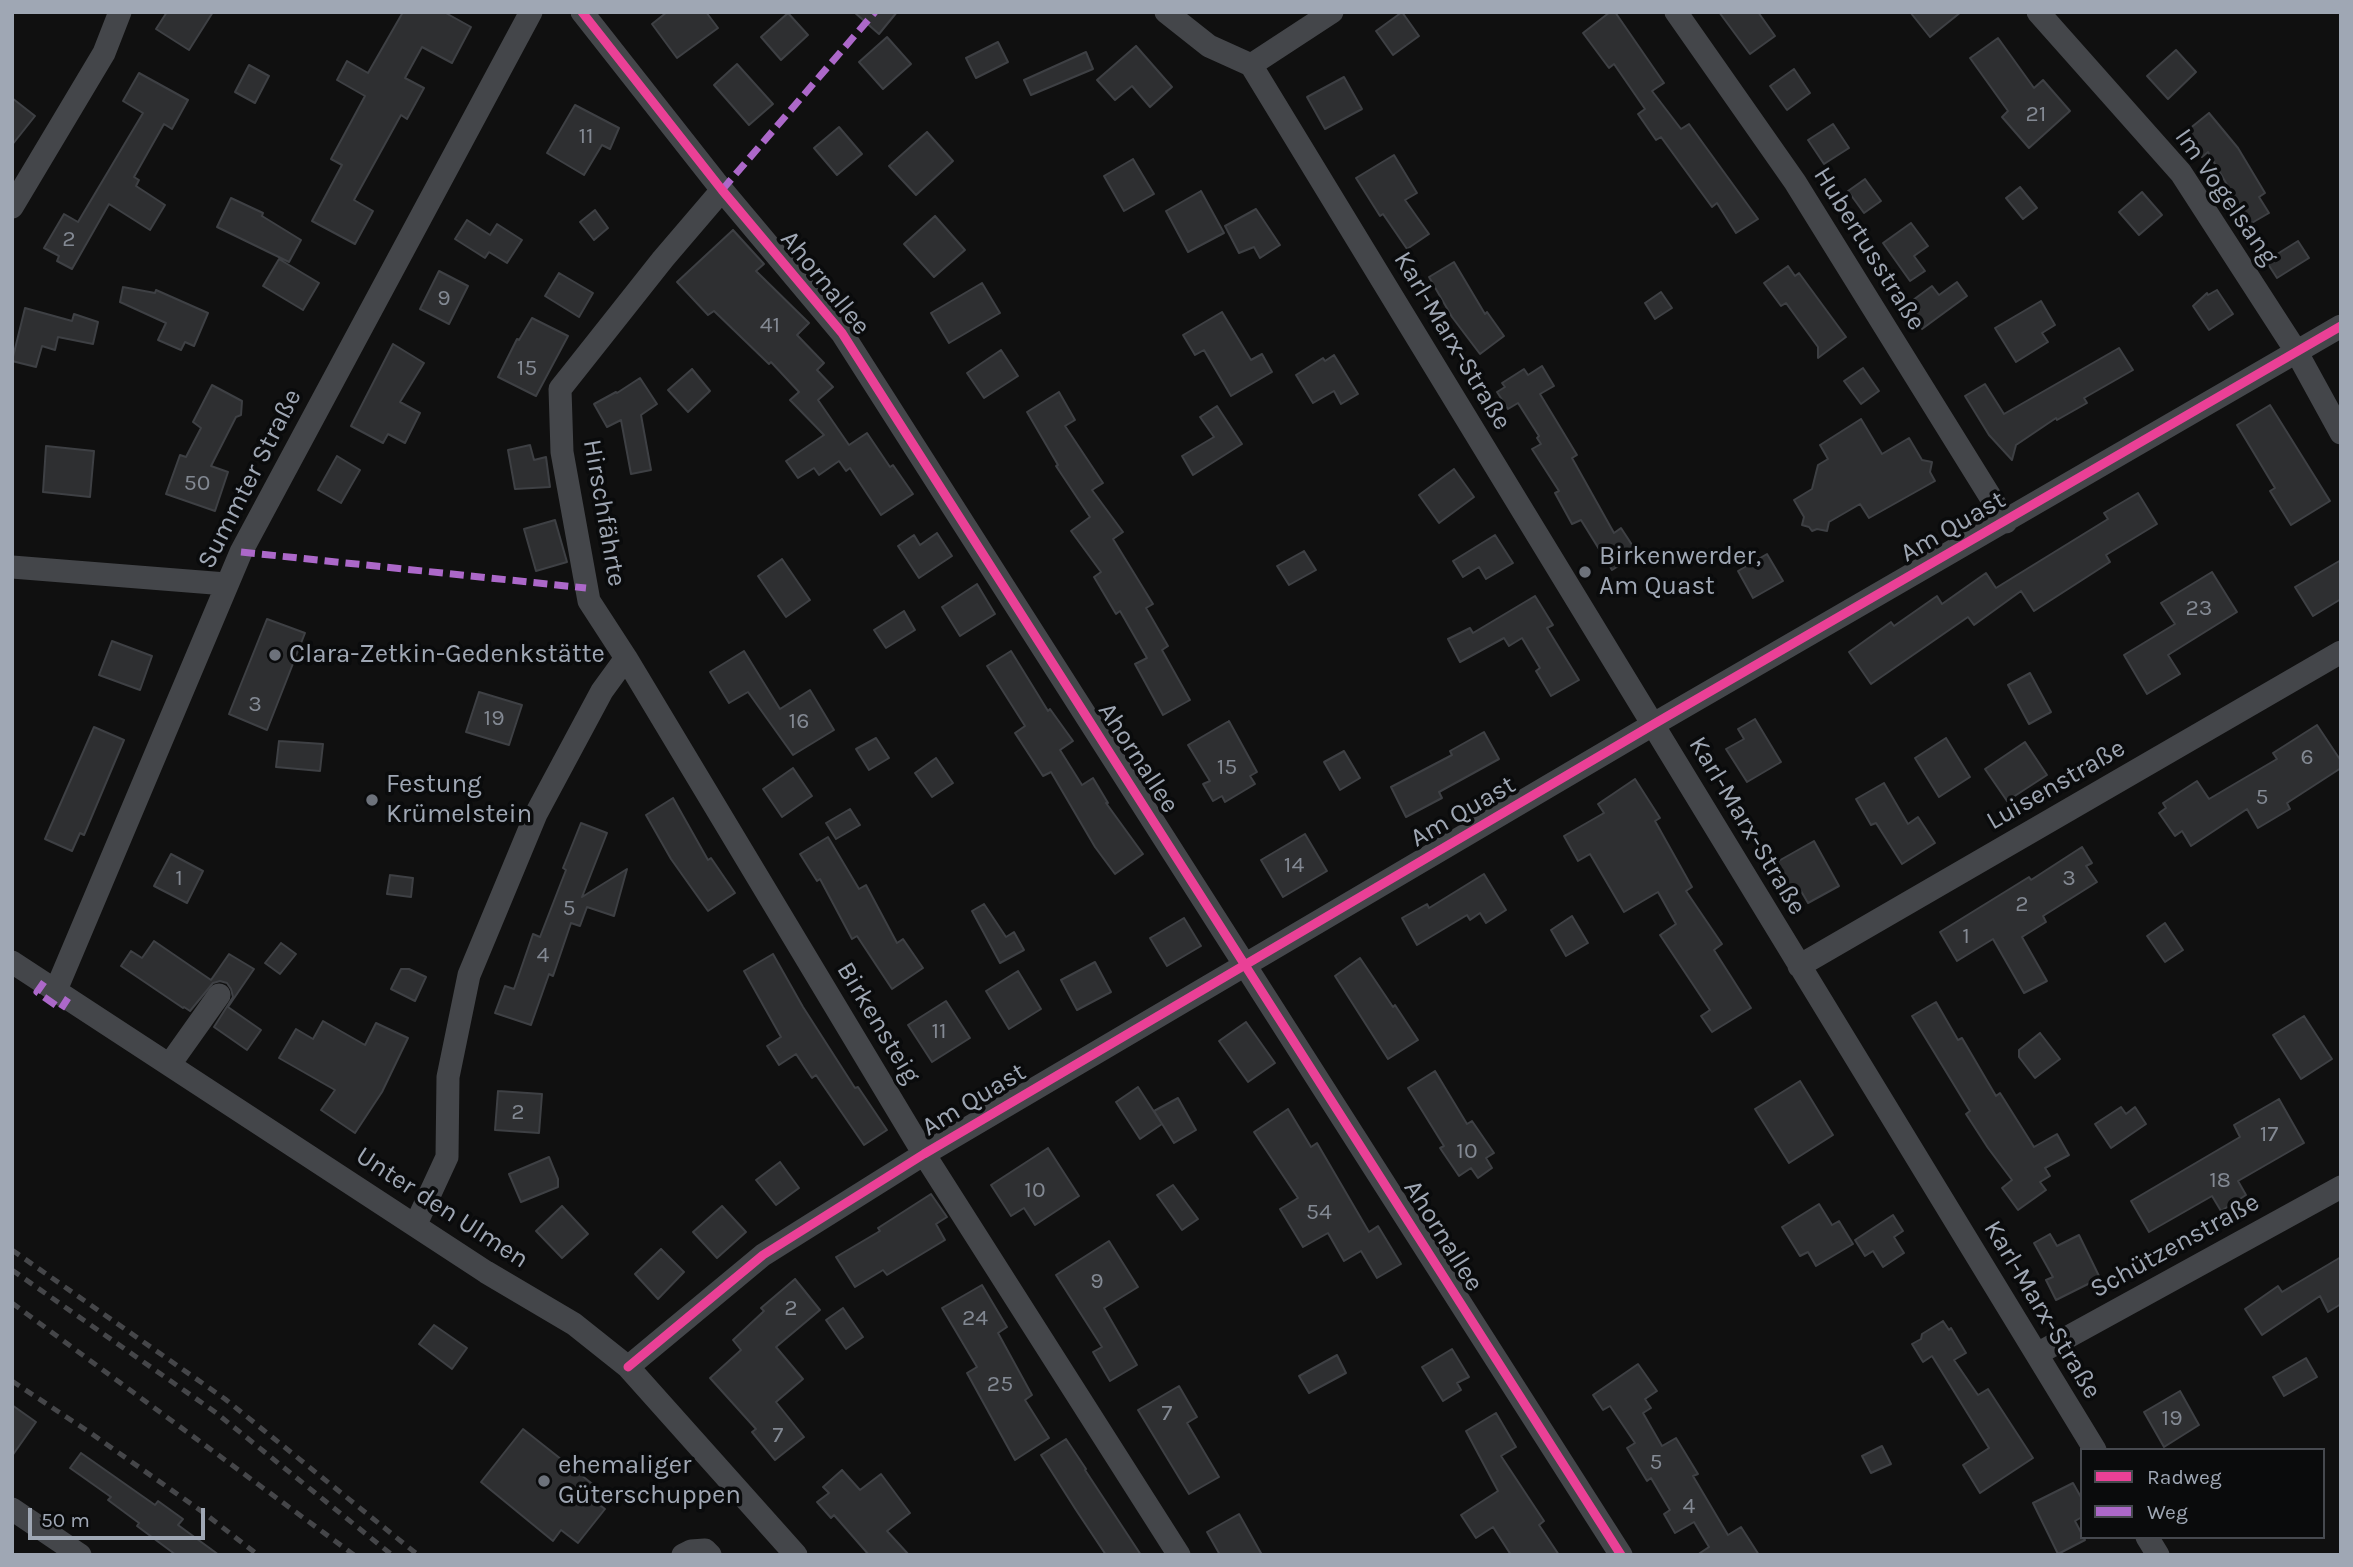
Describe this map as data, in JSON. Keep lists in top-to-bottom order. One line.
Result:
{"streets":{"street":["Im Vogelsang","Hubertusstraße","Ahornallee","Karl-Marx-Straße","Summter Straße","Hirschfährte","Am Quast","Luisenstraße","Birkensteig","Unter den Ulmen","Schützenstraße"]},"crossings":[["Im Vogelsang","Am Quast"],["Hubertusstraße","Am Quast"],["Ahornallee","Hirschfährte"],["Ahornallee","Am Quast"],["Karl-Marx-Straße","Am Quast"],["Karl-Marx-Straße","Luisenstraße"],["Karl-Marx-Straße","Schützenstraße"],["Summter Straße","Unter den Ulmen"],["Hirschfährte","Birkensteig"],["Am Quast","Birkensteig"],["Am Quast","Unter den Ulmen"]],"places":["Birkenwerder, Am Quast","Clara-Zetkin-Gedenkstätte","Festung Krümelstein","ehemaliger Güterschuppen"],"house_numbers":["21","11","2","9","41","15","50","23","3","19","16","6","15","5","14","1","3","2","5","1","4","11","2","17","10","18","10","54","9","2","24","25","7","19","7","5","4"],"legend":["Radweg","Weg"],"scale_bar":"50 m"}
